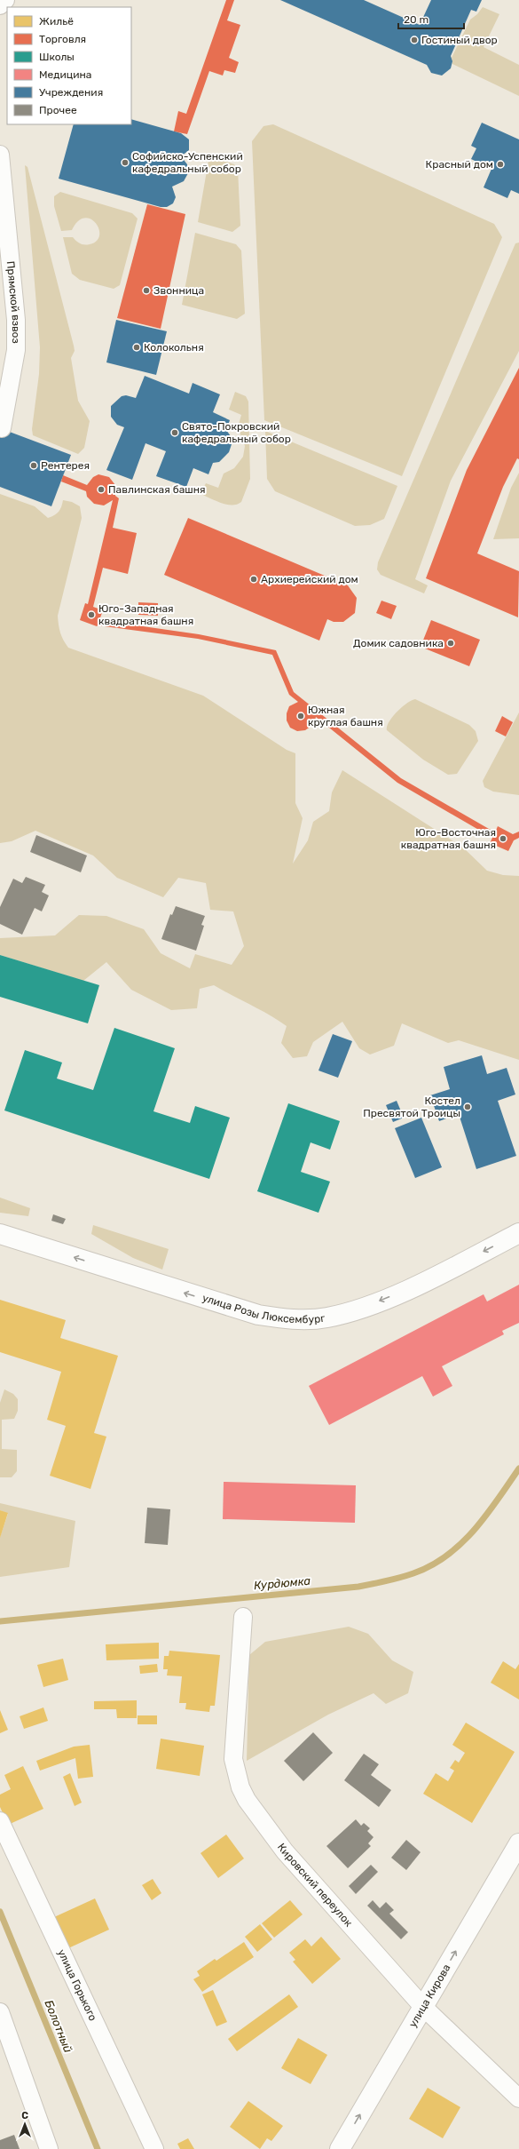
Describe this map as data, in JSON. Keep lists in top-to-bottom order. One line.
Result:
{"streets":{"main road":["улица Розы Люксембург","улица Кирова"],"street":["Прямской взвоз","Кировский переулок","улица Горького"]},"crossings":[["Кировский переулок","улица Кирова"]],"one_way":["улица Розы Люксембург","улица Кирова"],"water":["Курдюмка","Болотный"],"places":["Гостиный двор","Софийско-Успенский кафедральный собор","Красный дом","Звонница","Колокольня","Свято-Покровский кафедральный собор","Рентерея","Павлинская башня","Архиерейский дом","Юго-Западная квадратная башня","Домик садовника","Южная круглая башня","Юго-Восточная квадратная башня","Костел Пресвятой Троицы"],"legend":["Жильё","Торговля","Школы","Медицина","Учреждения","Прочее"],"scale_bar":"20 m","north":"top"}
